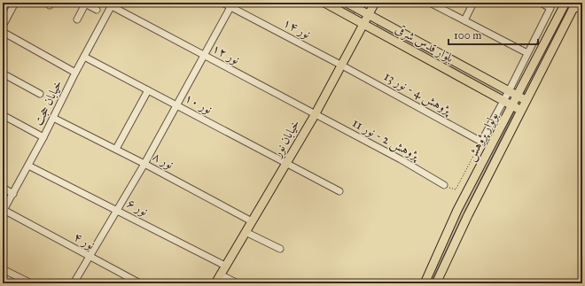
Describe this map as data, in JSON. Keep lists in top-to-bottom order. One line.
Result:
{"streets":{"main road":["بلوار قدس شرقی","بولوار پژوهش","خیابان نور"],"street":["نور ۱۴","نور ۱۲","پژوهش 4 - نور 13","خیابان حجت","نور ۱۰","پژوهش 2 - نور 11","نور ۸","نور ۶","نور ۴"]},"crossings":[["نور ۱۴","پژوهش 4 - نور 13"],["نور ۱۴","خیابان نور"],["بلوار قدس شرقی","بولوار پژوهش"],["بلوار قدس شرقی","خیابان نور"],["نور ۱۲","خیابان حجت"],["نور ۱۲","خیابان نور"],["نور ۱۲","پژوهش 2 - نور 11"],["پژوهش 4 - نور 13","خیابان نور"],["خیابان حجت","نور ۱۰"],["خیابان حجت","نور ۸"],["خیابان حجت","نور ۶"],["خیابان حجت","نور ۴"],["نور ۱۰","خیابان نور"],["خیابان نور","پژوهش 2 - نور 11"],["خیابان نور","نور ۸"],["خیابان نور","نور ۶"]],"scale_bar":"100 m"}
